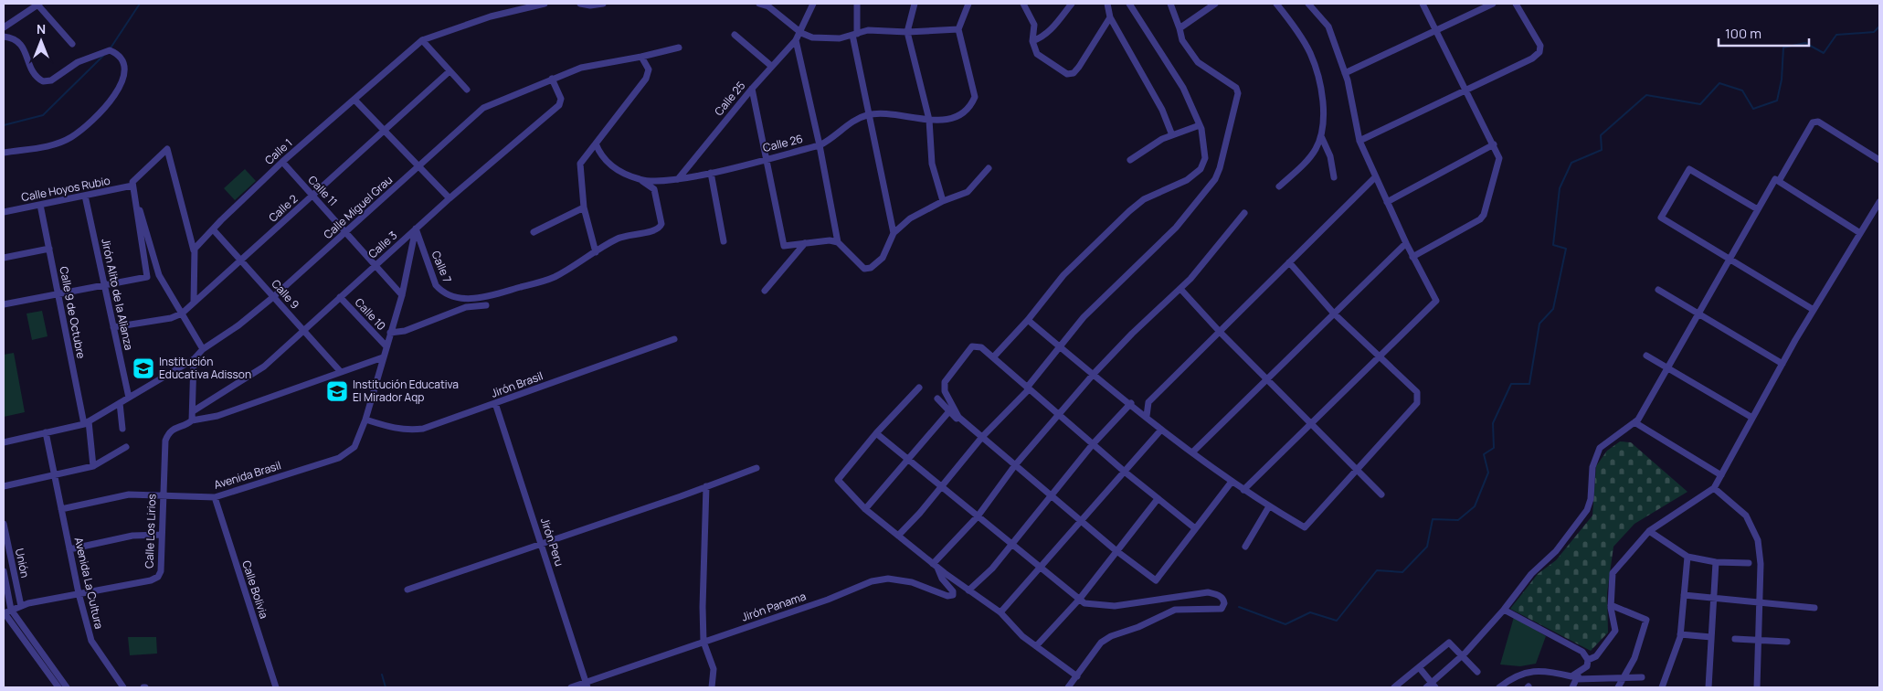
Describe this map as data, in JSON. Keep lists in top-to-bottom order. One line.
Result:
{"streets":{"street":["Calle 25","Calle 26","Calle 1","Calle Hoyos Rubio","Calle 11","Calle Miguel Grau","Calle 2","Calle 3","Calle 7","Jirón Alito de la Alianza","Calle 9","Calle 9 de Octubre","Calle 10","Jirón Brasil","Avenida Brasil","Calle Los Lirios","Jirón Peru","Unión","Avenida La Cultura","Calle Bolivia","Jirón Panama"]},"crossings":[["Calle 25","Calle 26"],["Calle 1","Calle 11"],["Calle 1","Calle 9"],["Calle Hoyos Rubio","Jirón Alito de la Alianza"],["Calle Hoyos Rubio","Calle 9 de Octubre"],["Calle 11","Calle Miguel Grau"],["Calle 11","Calle 2"],["Calle 11","Calle 3"],["Calle Miguel Grau","Calle 3"],["Calle Miguel Grau","Jirón Alito de la Alianza"],["Calle Miguel Grau","Calle 9"],["Calle Miguel Grau","Calle 9 de Octubre"],["Calle Miguel Grau","Avenida La Cultura"],["Calle 2","Jirón Alito de la Alianza"],["Calle 2","Calle 9"],["Calle 3","Calle 7"],["Calle 3","Calle 9"],["Calle 3","Calle 10"],["Jirón Brasil","Avenida Brasil"],["Jirón Brasil","Jirón Peru"],["Avenida Brasil","Calle Los Lirios"],["Avenida Brasil","Avenida La Cultura"],["Avenida Brasil","Calle Bolivia"],["Calle Los Lirios","Unión"],["Calle Los Lirios","Avenida La Cultura"],["Jirón Peru","Jirón Panama"]],"places":{"school or university":["Institución Educativa Adisson","Institución Educativa El Mirador Aqp"]},"scale_bar":"100 m","north":"top"}
